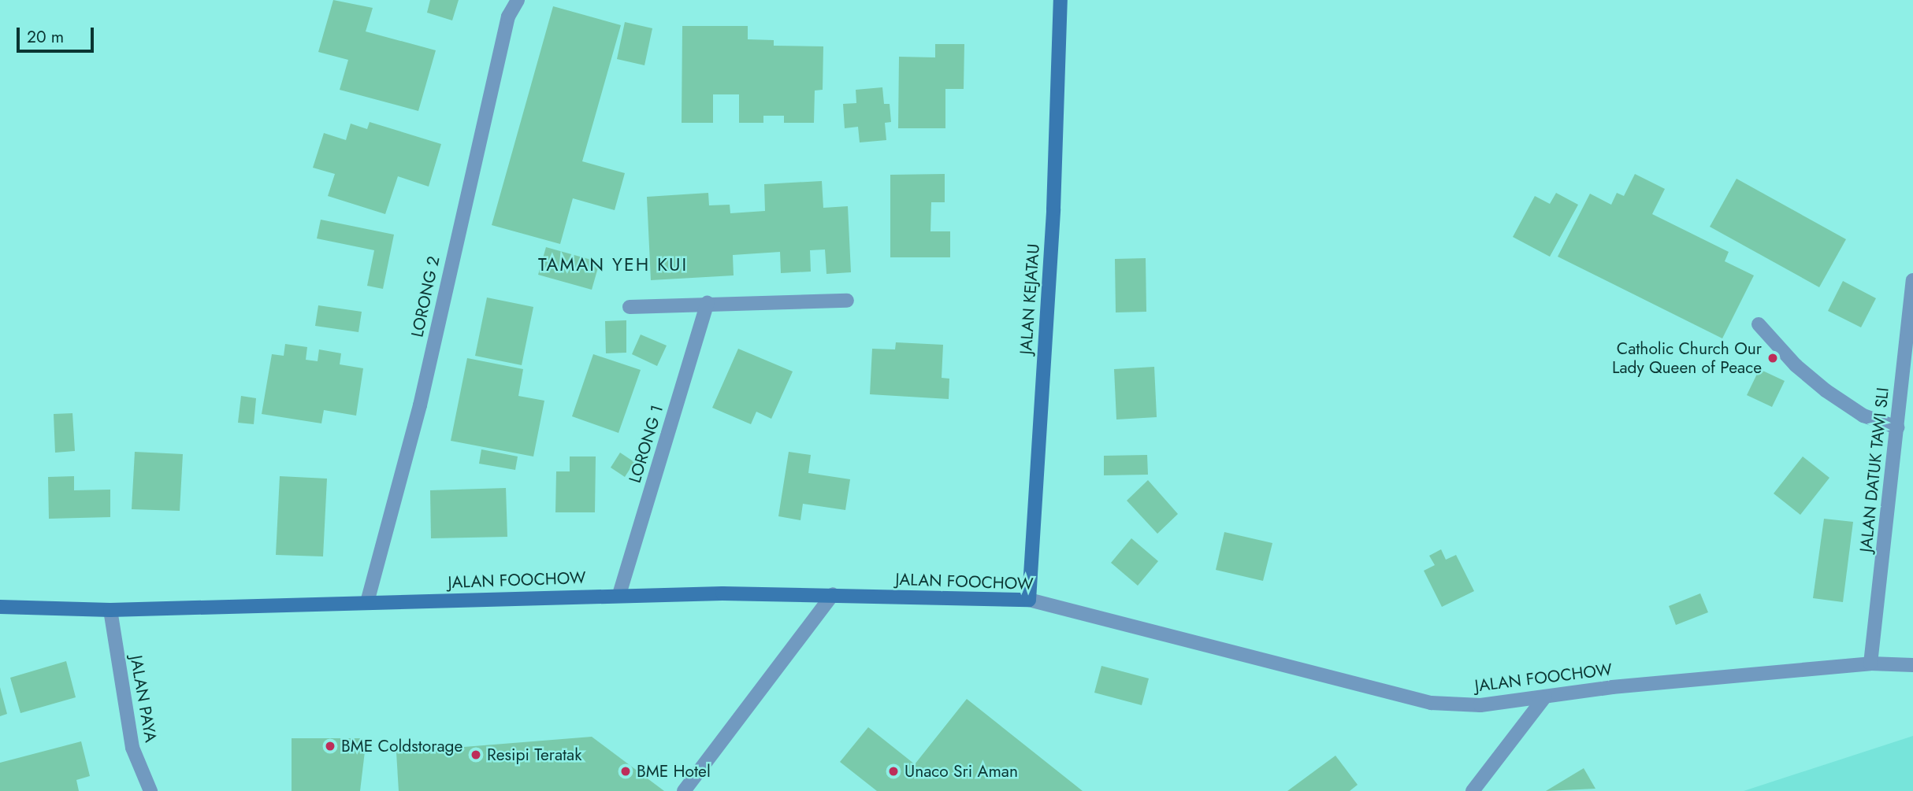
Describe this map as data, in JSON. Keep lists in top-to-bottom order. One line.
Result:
{"streets":{"main road":["JALAN KEJATAU","JALAN FOOCHOW"],"street":["LORONG 2","LORONG 1","JALAN DATUK TAWI SLI","JALAN PAYA"]},"crossings":[["LORONG 2","JALAN FOOCHOW"],["JALAN KEJATAU","JALAN FOOCHOW"],["LORONG 1","JALAN FOOCHOW"],["JALAN DATUK TAWI SLI","JALAN FOOCHOW"],["JALAN FOOCHOW","JALAN PAYA"]],"districts":["TAMAN YEH KUI"],"places":["Catholic Church Our Lady Queen of Peace","BME Coldstorage","Resipi Teratak","BME Hotel","Unaco Sri Aman"],"scale_bar":"20 m"}
